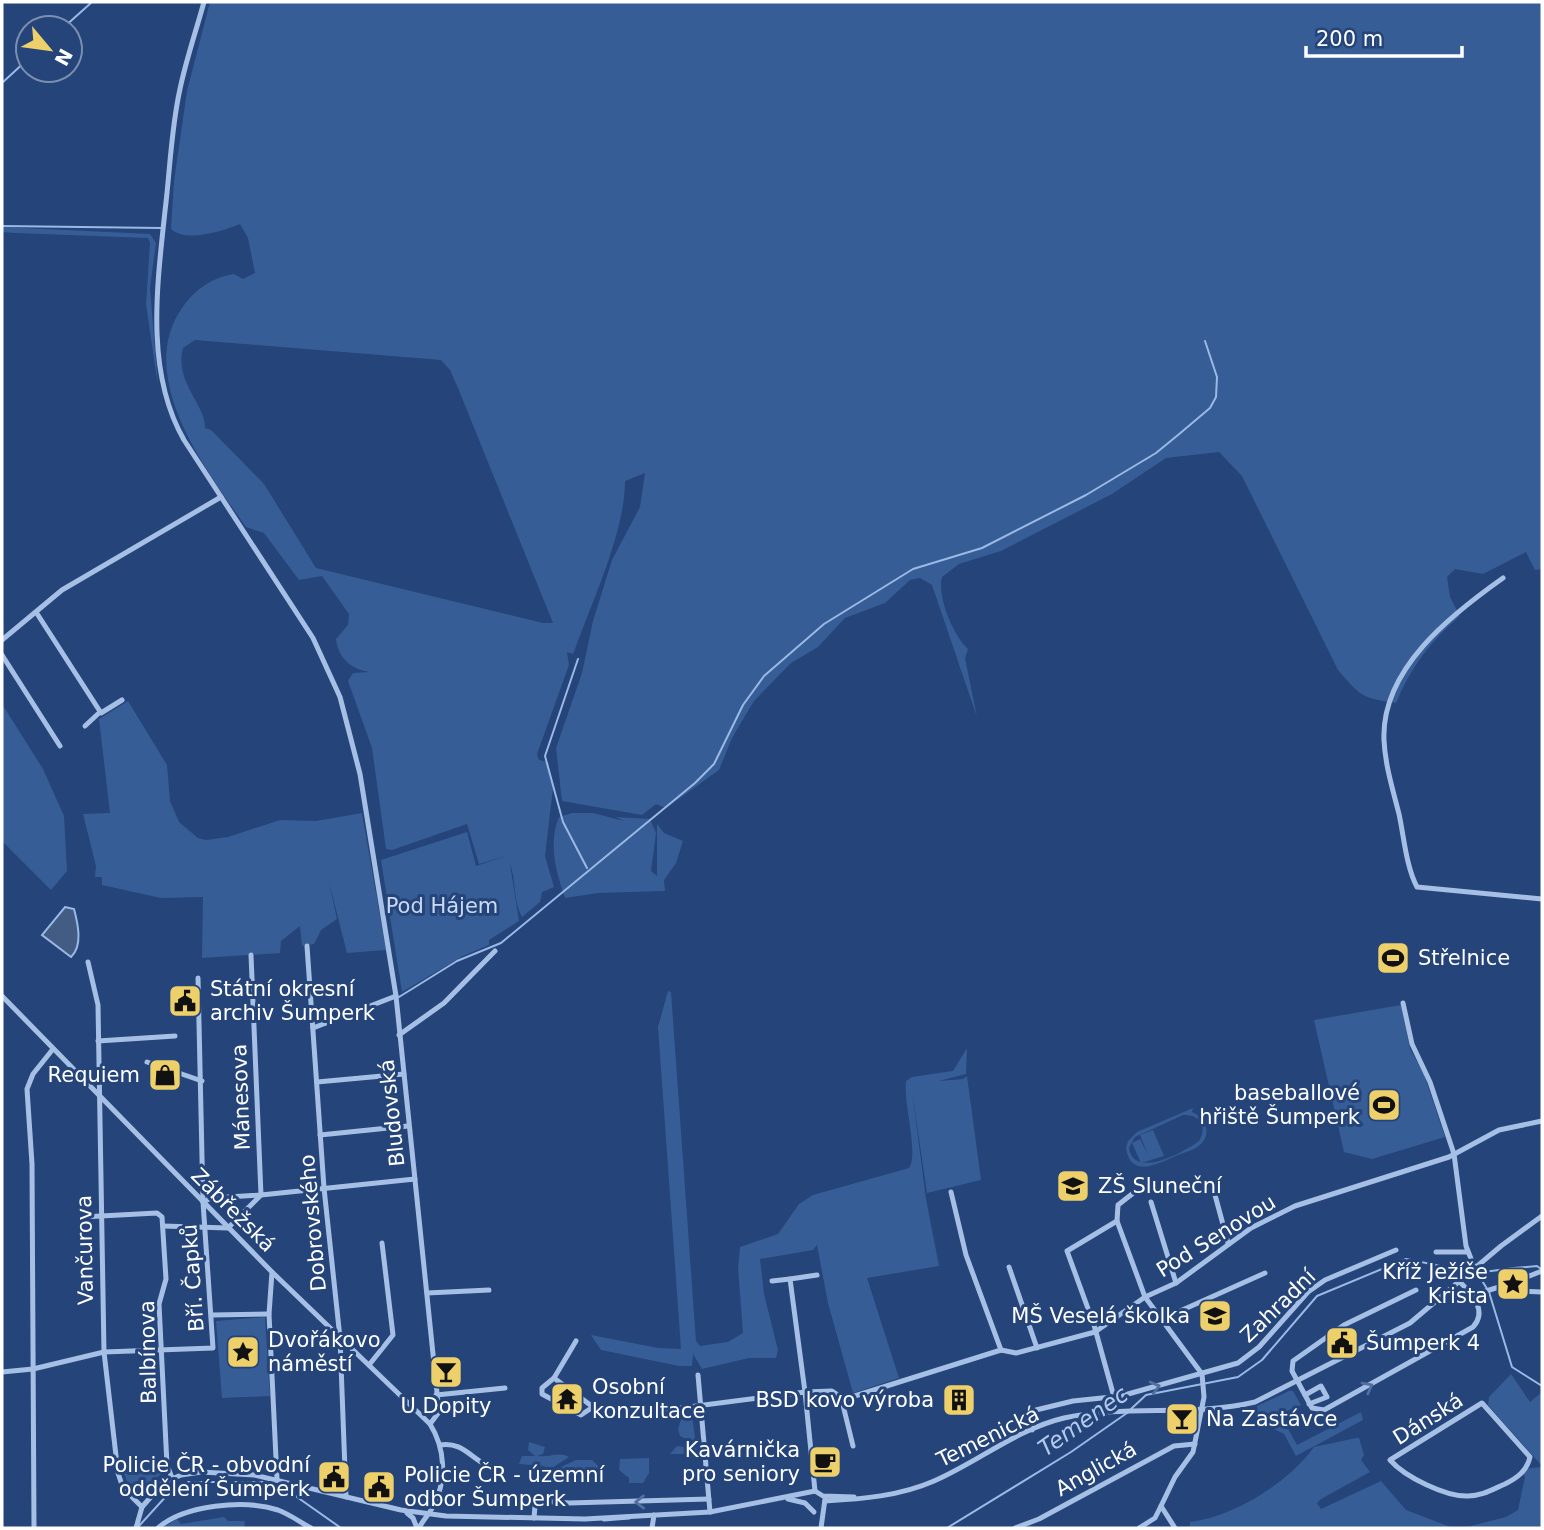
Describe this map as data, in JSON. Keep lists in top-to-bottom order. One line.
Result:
{"streets":{"street":["Mánesova","Bludovská","Zábřežská","Dobrovského","Pod Senovou","Vančurova","Bří. Čapků","Zahradní","Balbínova","Dánská","Temenická","Anglická"]},"crossings":[["Bludovská","Zábřežská"],["Zábřežská","Dobrovského"],["Zábřežská","Vančurova"],["Zábřežská","Bří. Čapků"],["Bří. Čapků","Balbínova"],["Zahradní","Temenická"]],"water":["Temenec"],"parks":["Pod Hájem"],"places":{"sports":["Střelnice","baseballové hřiště Šumperk"],"public building":["Státní okresní archiv Šumperk","Šumperk 4","Policie ČR - obvodní oddělení Šumperk","Policie ČR - územní odbor Šumperk"],"shop":["Requiem"],"school or university":["ZŠ Sluneční","MŠ Veselá školka"],"place":["Kříž Ježíše Krista","Dvořákovo náměstí"],"bar":["U Dopity","Na Zastávce"],"temple":["Osobní konzultace"],"building":["BSD kovo výroba"],"cafe":["Kavárnička pro seniory"]},"scale_bar":"200 m","north":"bottom right"}
